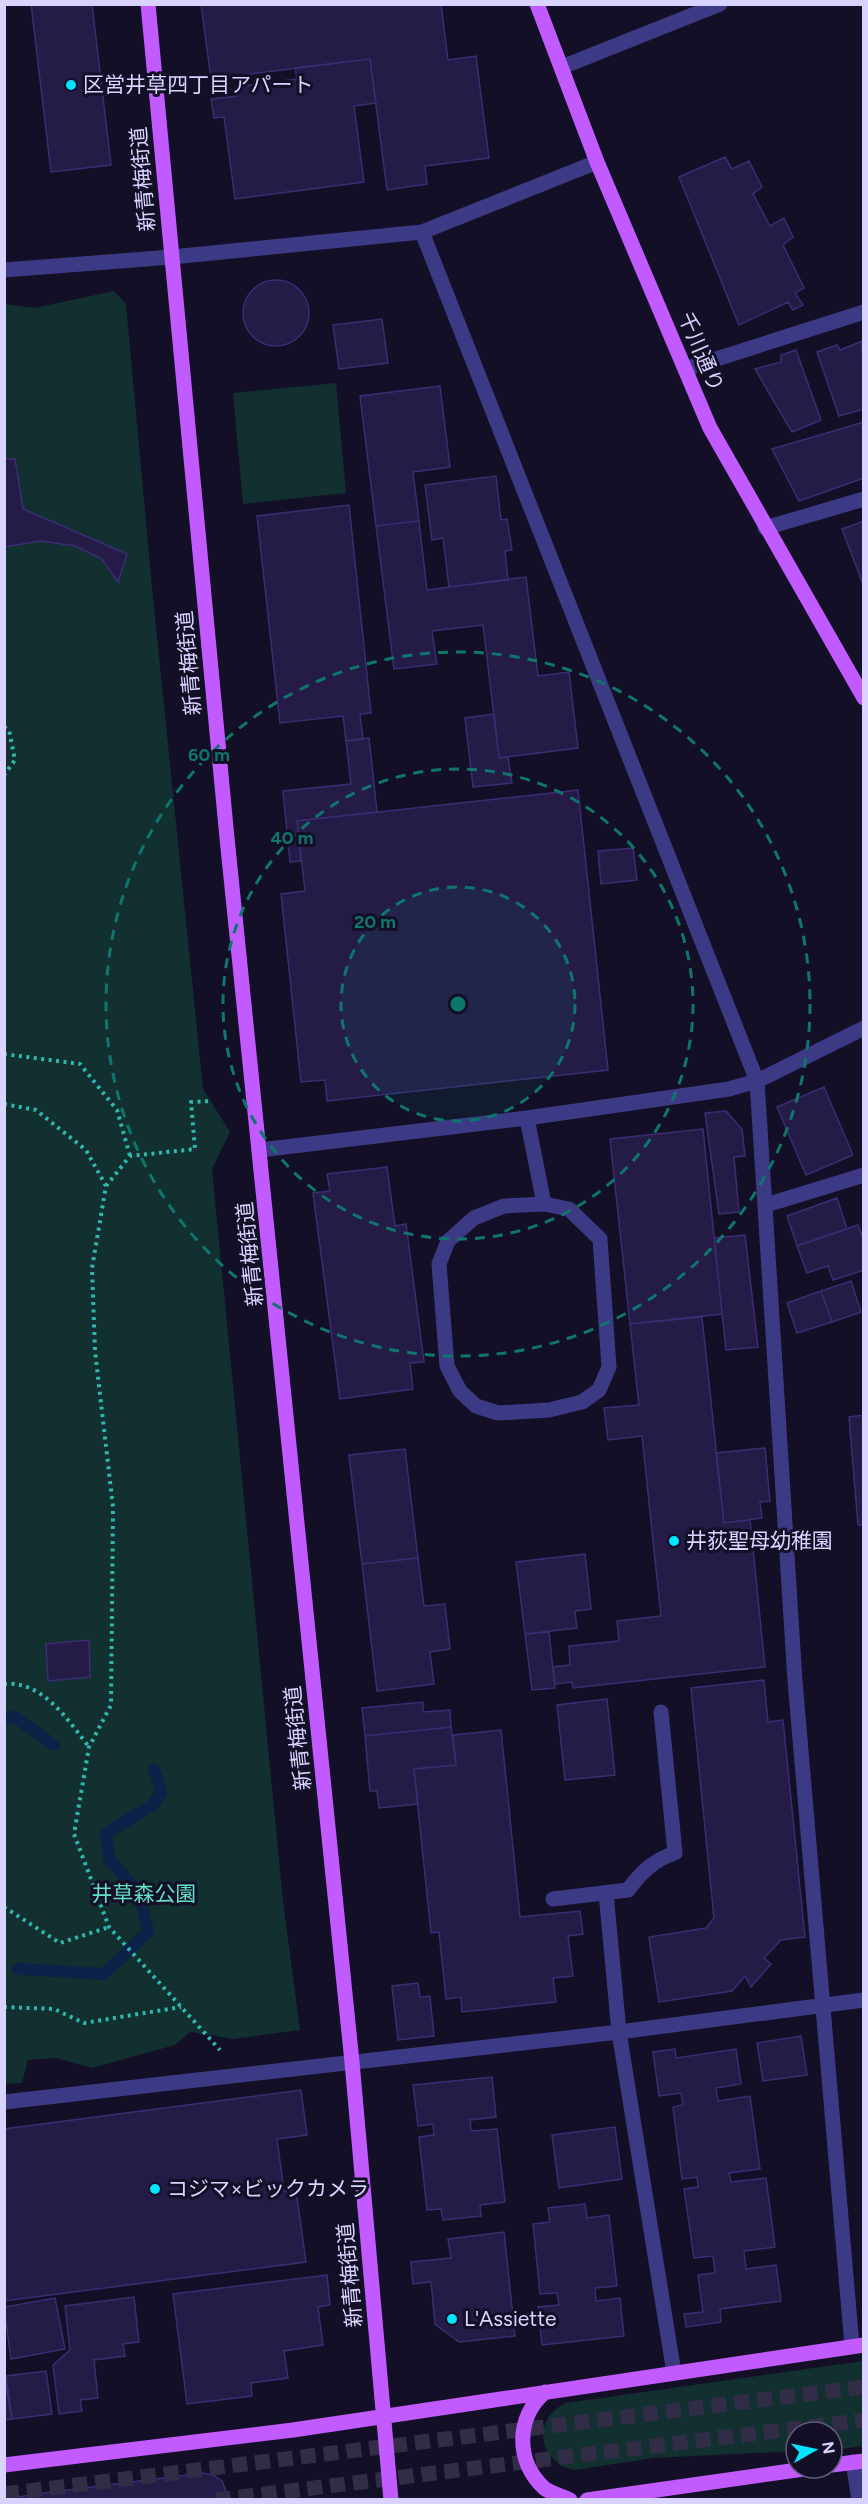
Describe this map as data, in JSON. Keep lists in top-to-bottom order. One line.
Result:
{"streets":{"main road":["新青梅街道","千川通り"]},"parks":["井草森公園"],"places":["区営井草四丁目アパート","井荻聖母幼稚園","コジマ×ビックカメラ","L'Assiette"],"north":"right","rings":["60 m","40 m","20 m"]}
